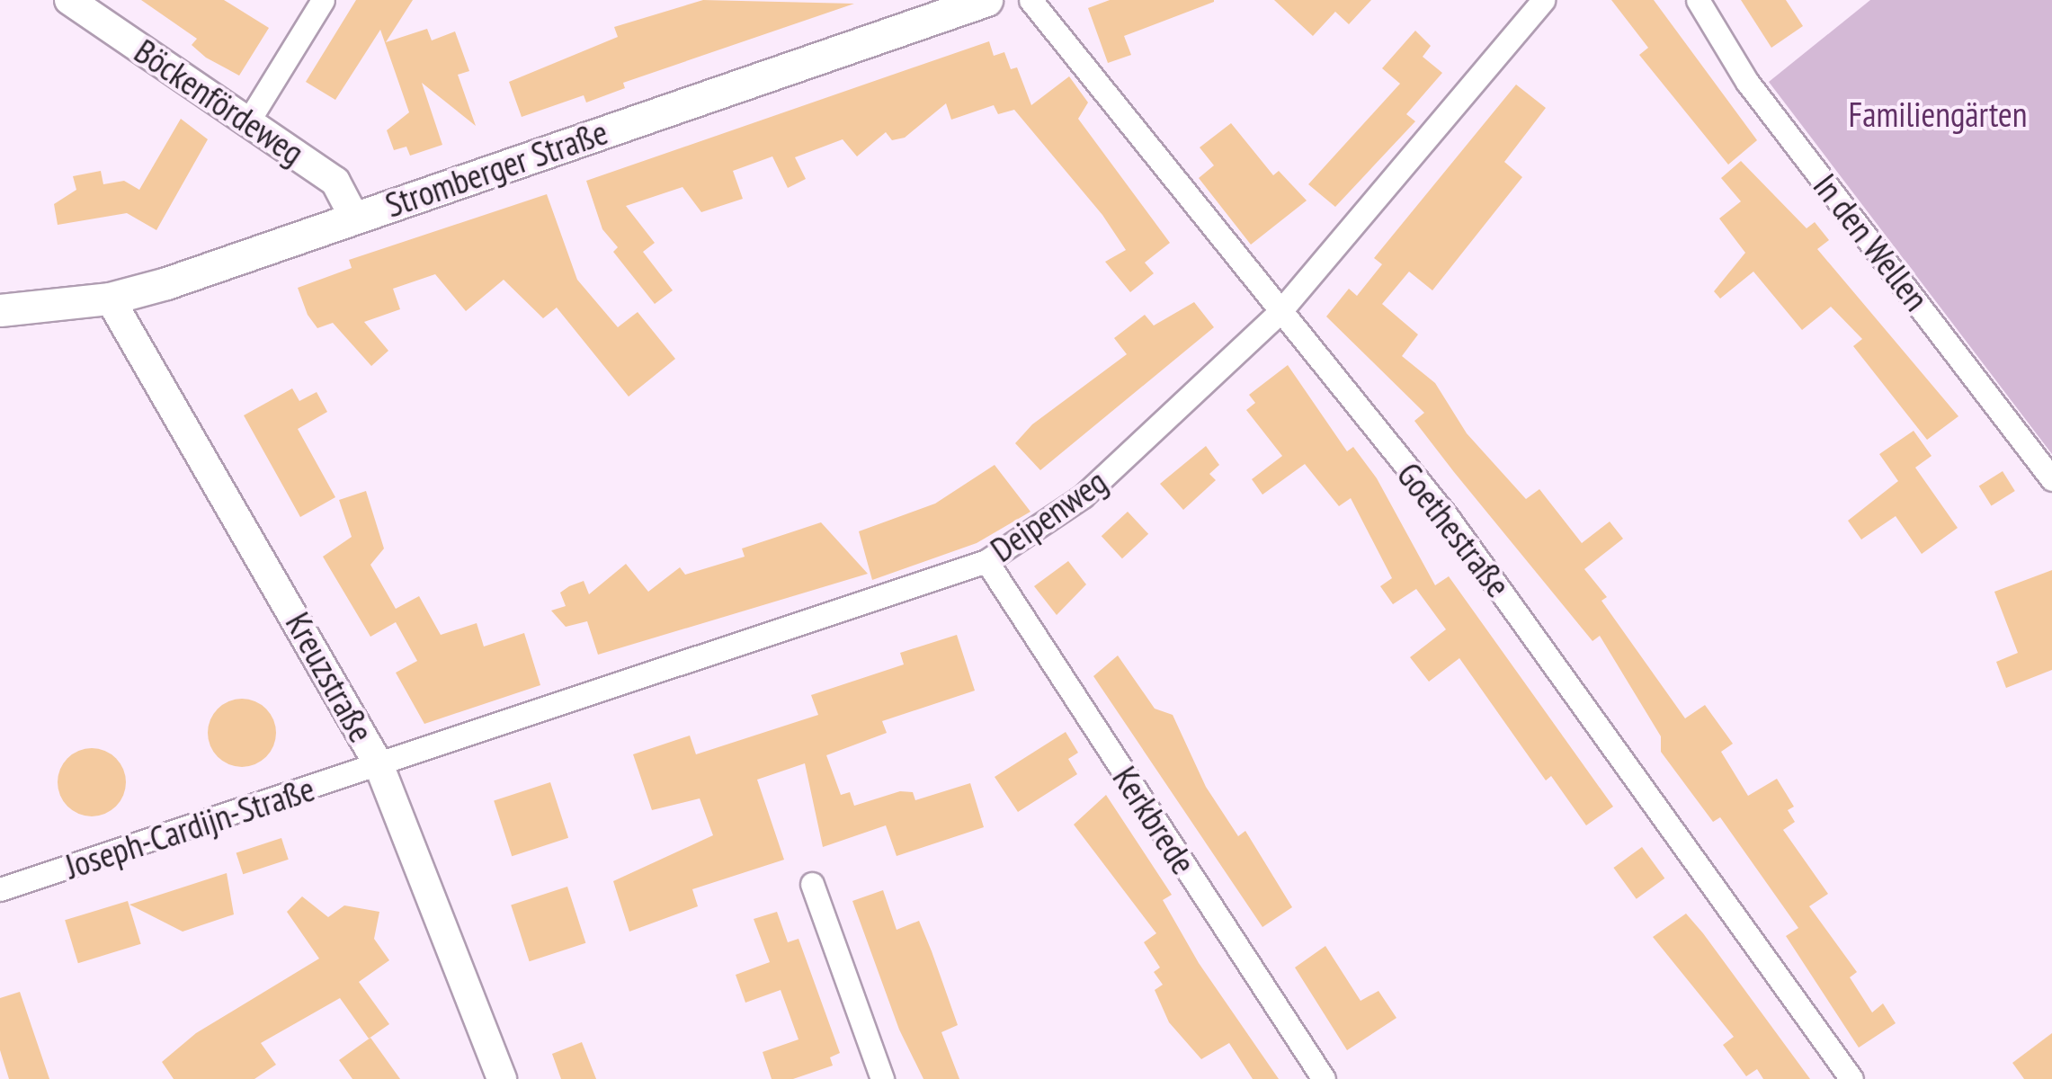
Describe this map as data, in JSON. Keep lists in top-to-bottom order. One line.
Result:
{"streets":{"main road":["Stromberger Straße"],"street":["Böckenfördeweg","In den Wellen","Deipenweg","Goethestraße","Kreuzstraße","Kerkbrede","Joseph-Cardijn-Straße"]},"crossings":[["Böckenfördeweg","Stromberger Straße"],["Stromberger Straße","Kreuzstraße"],["Deipenweg","Goethestraße"],["Deipenweg","Kreuzstraße"],["Deipenweg","Kerkbrede"],["Deipenweg","Joseph-Cardijn-Straße"],["Kreuzstraße","Joseph-Cardijn-Straße"]],"parks":["Familiengärten"]}
